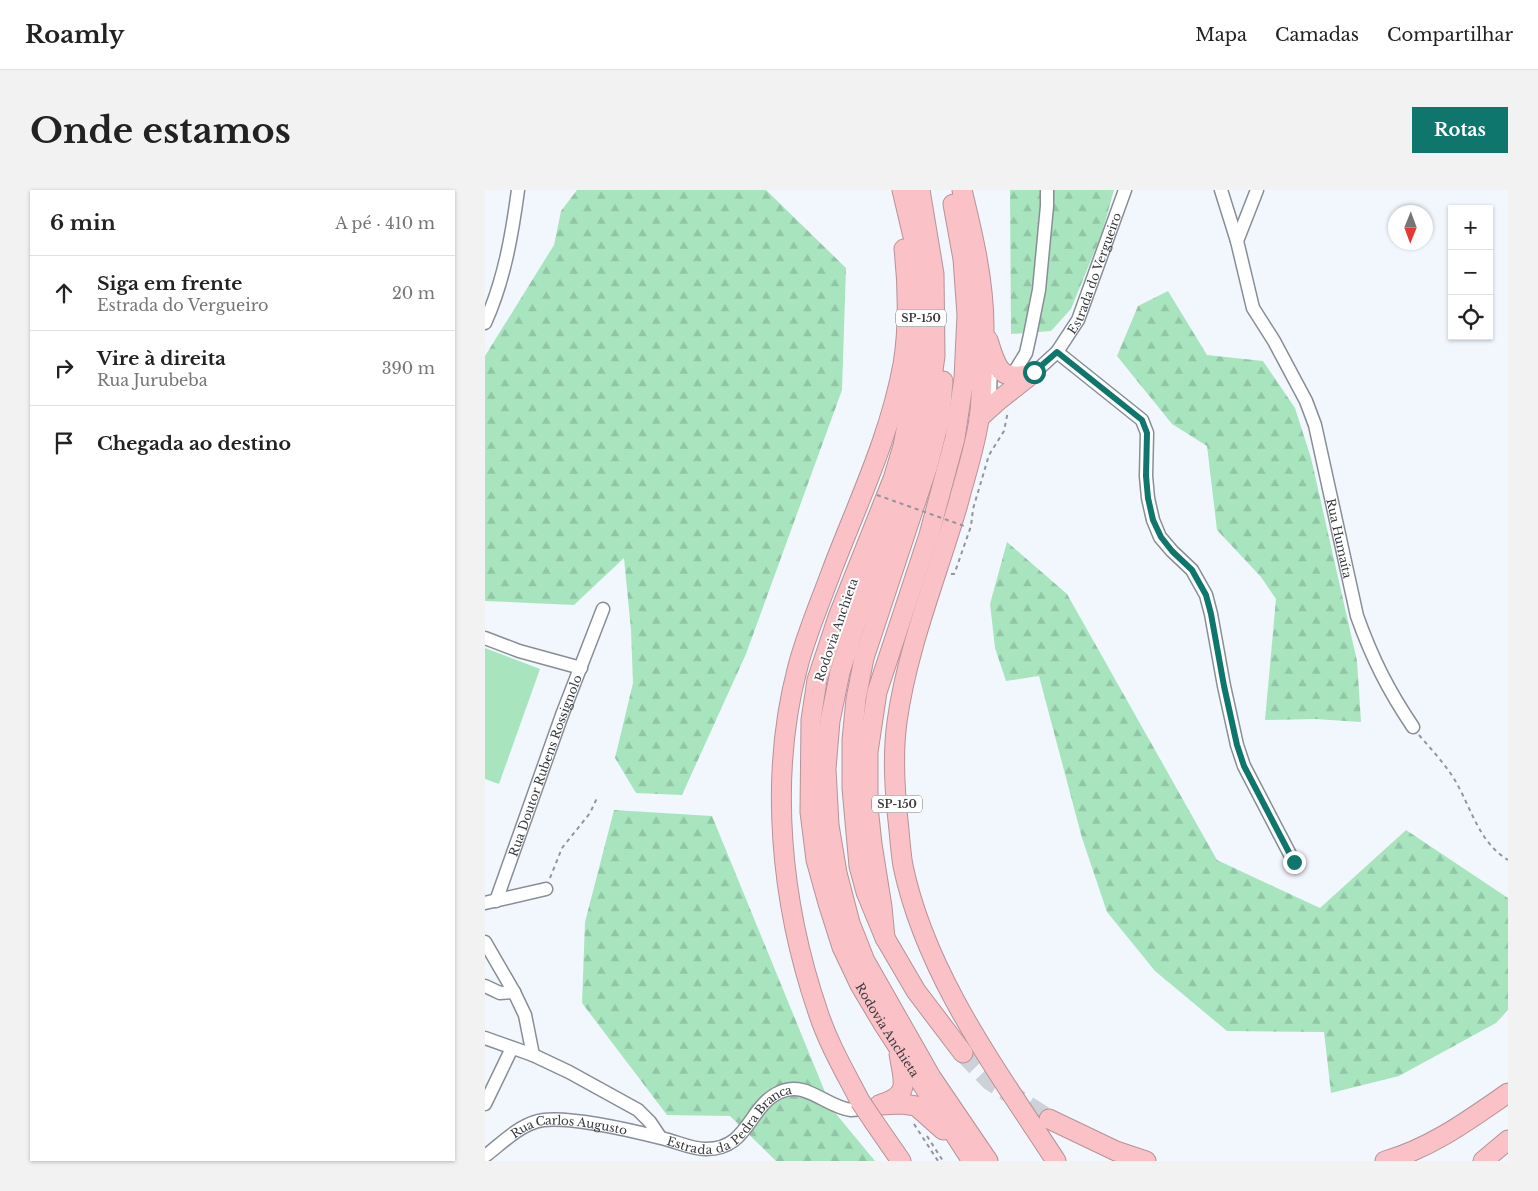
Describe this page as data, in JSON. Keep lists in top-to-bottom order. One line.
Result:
{"streets":{"highway":["SP-150","Rodovia Anchieta"],"street":["Estrada do Vergueiro","Rua Humaíta","Rua Doutor Rubens Rossignolo","Estrada da Pedra Branca","Rua Carlos Augusto"]},"crossings":[["Estrada da Pedra Branca","Rua Carlos Augusto"]],"north":"bottom","page":{"header":"Roamly","nav":["Mapa","Camadas","Compartilhar"],"buttons":"Rotas","title":"Onde estamos","heading":["6 min","A pé · 410 m"],"map_buttons":["+","−"],"list":[["Siga em frente","Estrada do Vergueiro","20 m"],["Vire à direita","Rua Jurubeba","390 m"],"Chegada ao destino"]}}
